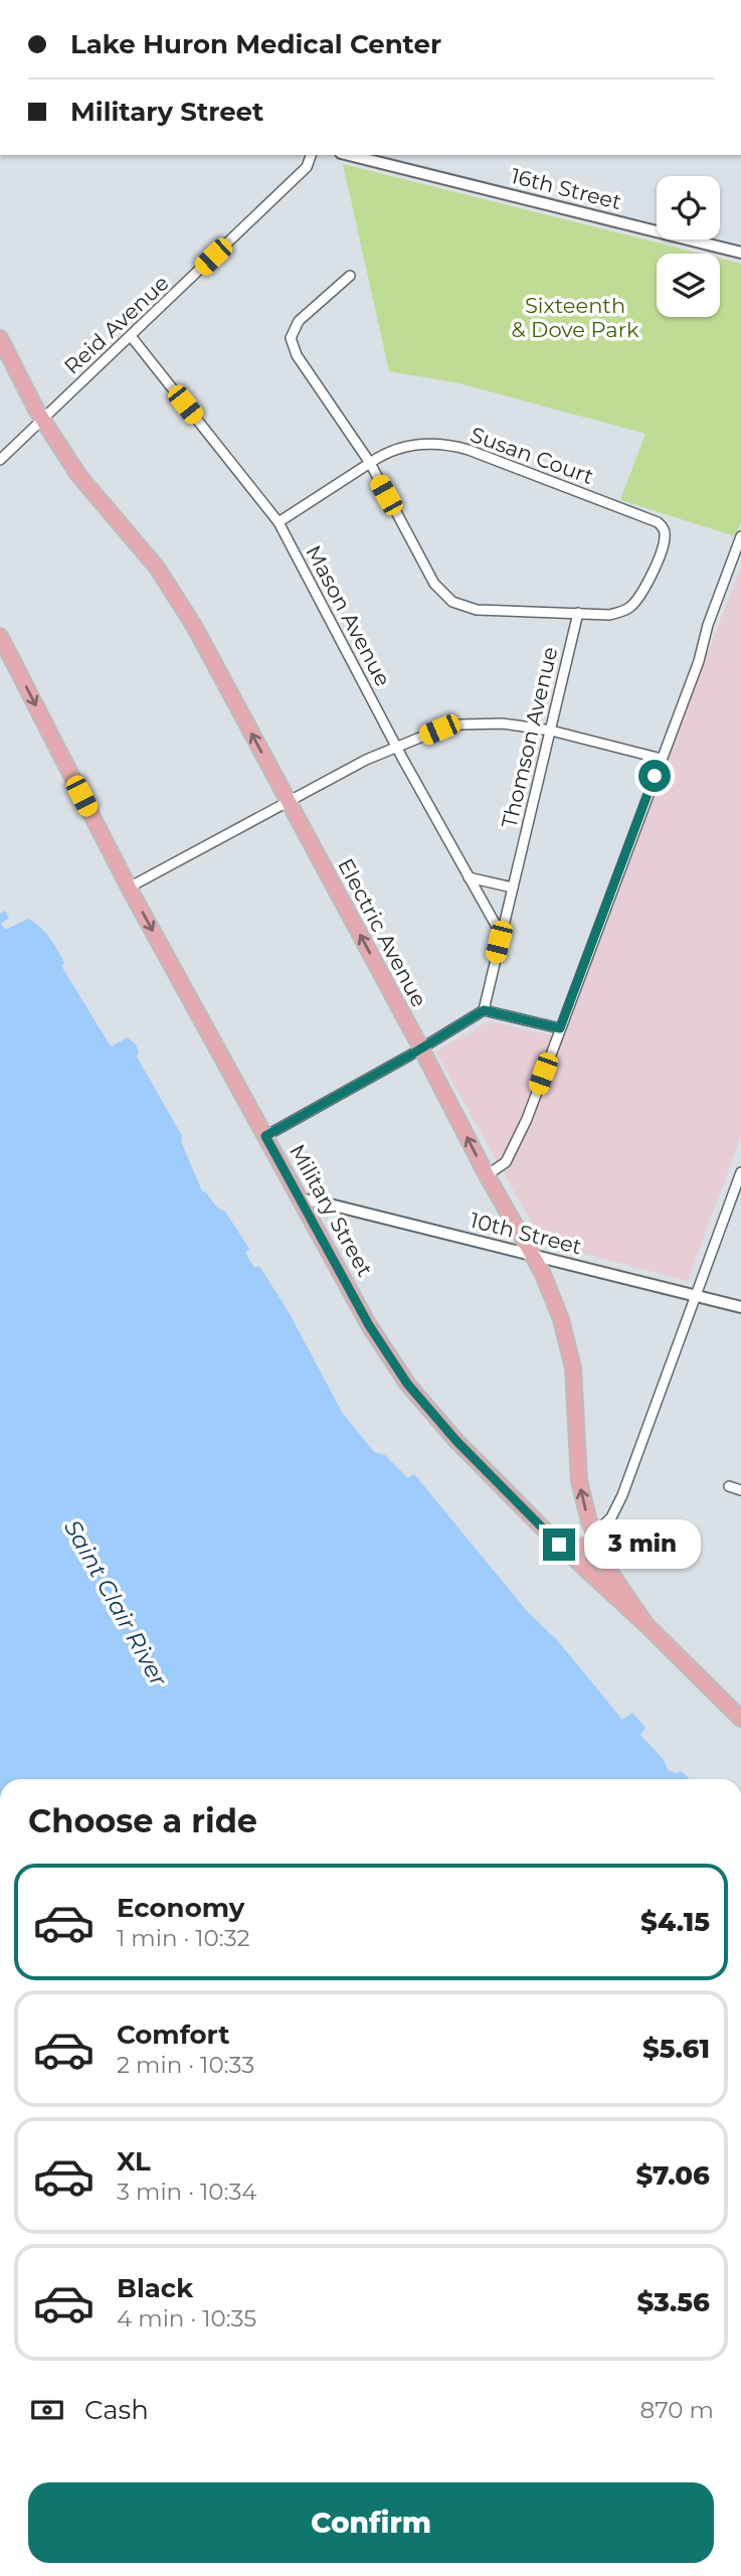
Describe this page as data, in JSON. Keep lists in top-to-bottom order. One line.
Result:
{"streets":{"main road":["Electric Avenue","Military Street"],"street":["16th Street","Reid Avenue","Susan Court","Mason Avenue","Thomson Avenue","10th Street"]},"crossings":[["Reid Avenue","Mason Avenue"],["Reid Avenue","Electric Avenue"],["Susan Court","Mason Avenue"],["Susan Court","Thomson Avenue"],["Mason Avenue","Thomson Avenue"],["Electric Avenue","Military Street"],["Electric Avenue","10th Street"],["Military Street","10th Street"]],"one_way":["Electric Avenue","Military Street"],"water":["Saint Clair River"],"parks":["Sixteenth & Dove Park"],"page":{"banner":["Lake Huron Medical Center","Military Street"],"bubble":"3 min","heading":"Choose a ride","list":[{"name":"Economy","note":"1 min · 10:32","value":"$4.15"},{"name":"Comfort","note":"2 min · 10:33","value":"$5.61"},{"name":"XL","note":"3 min · 10:34","value":"$7.06"},{"name":"Black","note":"4 min · 10:35","value":"$3.56"}],"pay":["Cash","870 m"],"buttons":"Confirm"}}
